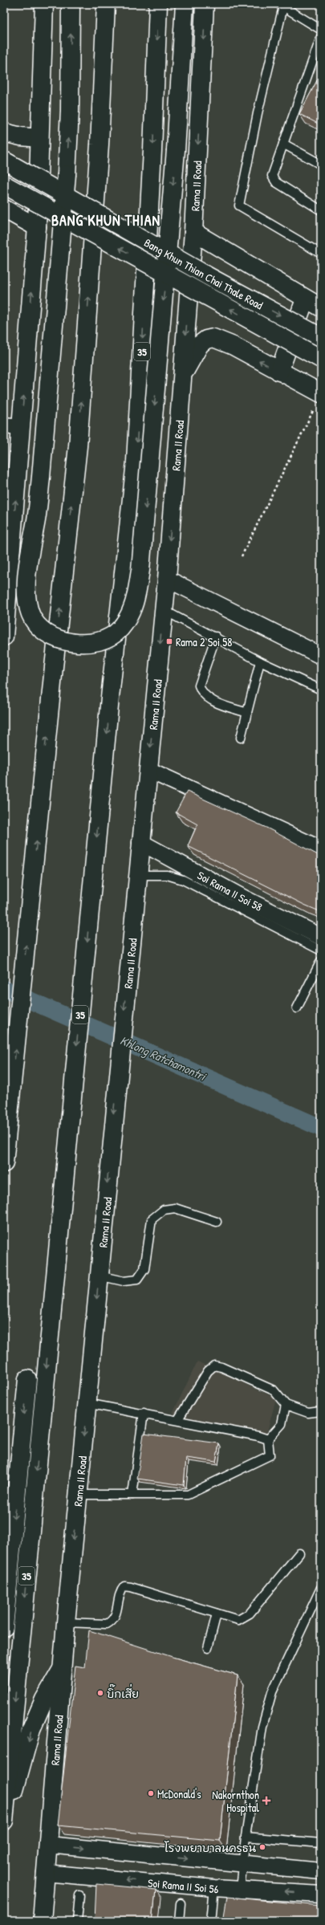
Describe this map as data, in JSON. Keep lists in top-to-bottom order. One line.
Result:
{"streets":{"main road":["Rama II Road","Bang Khun Thian Chai Thale Road","35"],"street":["Soi Rama II Soi 58","Soi Rama II Soi 56"]},"crossings":[["Rama II Road","Soi Rama II Soi 58"],["Rama II Road","Soi Rama II Soi 56"]],"districts":["BANG KHUN THIAN"],"water":["Khlong Ratchamontri"],"places":{"transit":["Rama 2 Soi 58"],"other":["บิ๊กเสี่ย","McDonald's","โรงพยาบาลนครธน"],"health":["Nakornthon Hospital"]}}
